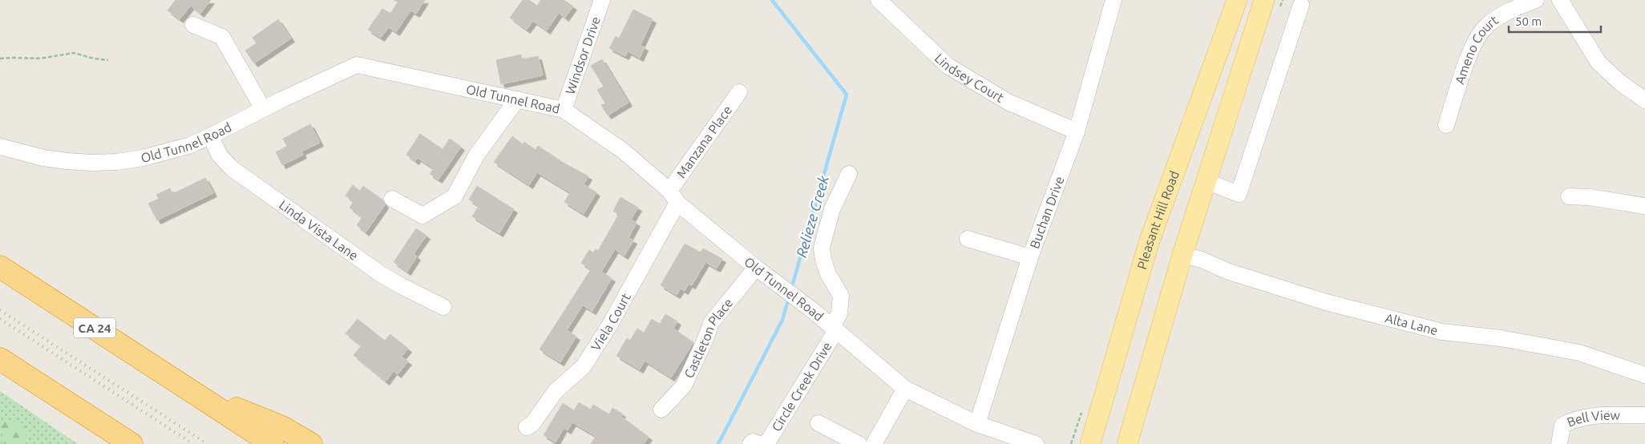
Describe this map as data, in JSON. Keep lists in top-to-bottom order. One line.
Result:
{"streets":{"highway":["CA 24"],"main road":["Pleasant Hill Road"],"street":["Ameno Court","Windsor Drive","Lindsey Court","Old Tunnel Road","Manzana Place","Buchan Drive","Linda Vista Lane","Viela Court","Alta Lane","Castleton Place","Circle Creek Drive","Bell View"]},"crossings":[["Windsor Drive","Old Tunnel Road"],["Lindsey Court","Buchan Drive"],["Old Tunnel Road","Manzana Place"],["Old Tunnel Road","Buchan Drive"],["Old Tunnel Road","Linda Vista Lane"],["Old Tunnel Road","Viela Court"],["Old Tunnel Road","Castleton Place"],["Old Tunnel Road","Circle Creek Drive"],["Manzana Place","Viela Court"]],"water":["Relieze Creek"],"scale_bar":"50 m"}
